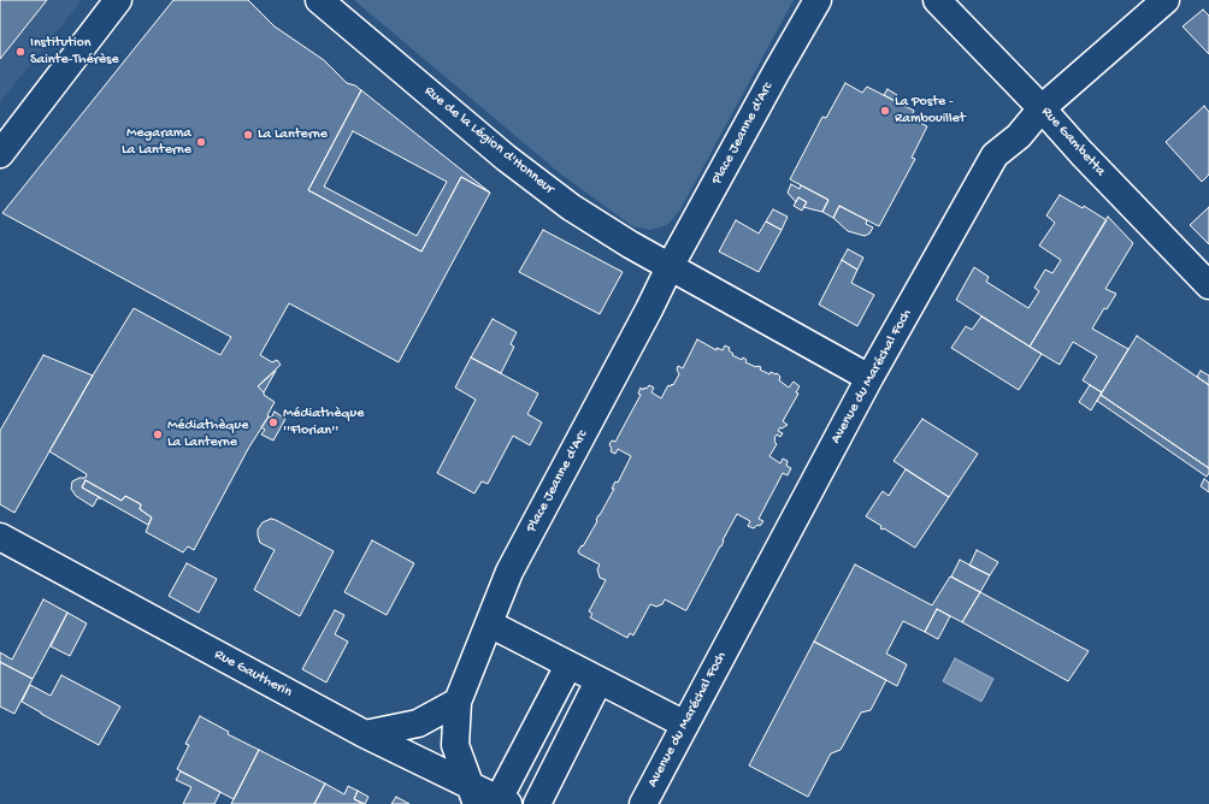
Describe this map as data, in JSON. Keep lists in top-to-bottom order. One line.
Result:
{"streets":{"street":["Place Jeanne d'Arc","Rue de la Légion d'Honneur","Rue Gambetta","Avenue du Maréchal Foch","Rue Gautherin"]},"crossings":[["Place Jeanne d'Arc","Rue de la Légion d'Honneur"],["Place Jeanne d'Arc","Rue Gautherin"],["Rue Gambetta","Avenue du Maréchal Foch"]],"places":["Institution Sainte-Thérèse","La Poste - Rambouillet","La Lanterne","Megarama La Lanterne","Médiathèque ''Florian''","Médiathèque La Lanterne"]}
